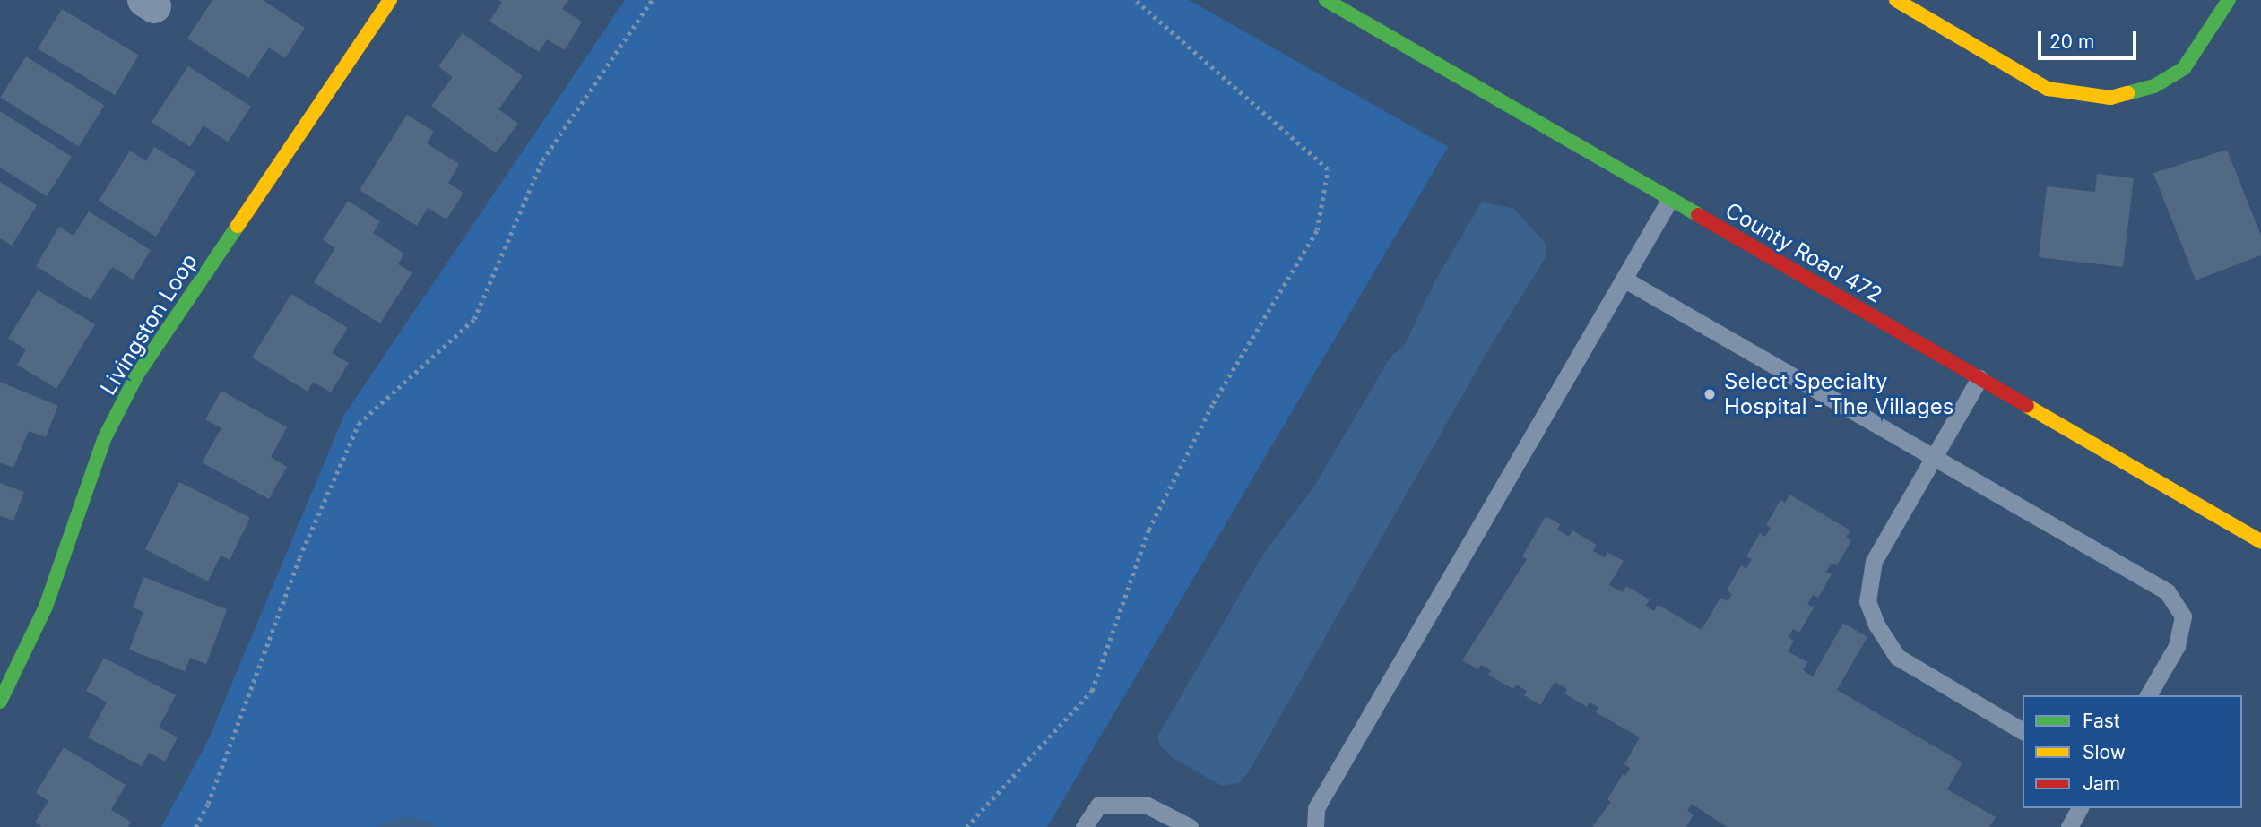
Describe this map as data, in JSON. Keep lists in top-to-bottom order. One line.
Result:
{"streets":{"street":["County Road 472","Livingston Loop"]},"places":["Select Specialty Hospital - The Villages"],"legend":["Fast","Slow","Jam"],"scale_bar":"20 m"}
